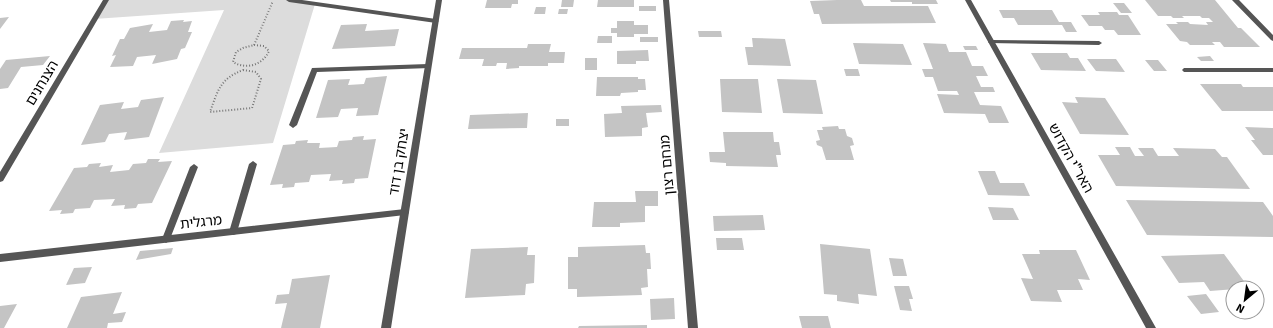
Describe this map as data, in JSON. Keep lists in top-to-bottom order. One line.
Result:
{"streets":{"street":["הצנחנים","האר\"י הקדוש","יצחק בן דוד","מנחם רצון","מרגלית"]},"crossings":[["יצחק בן דוד","מרגלית"]],"north":"bottom left"}
